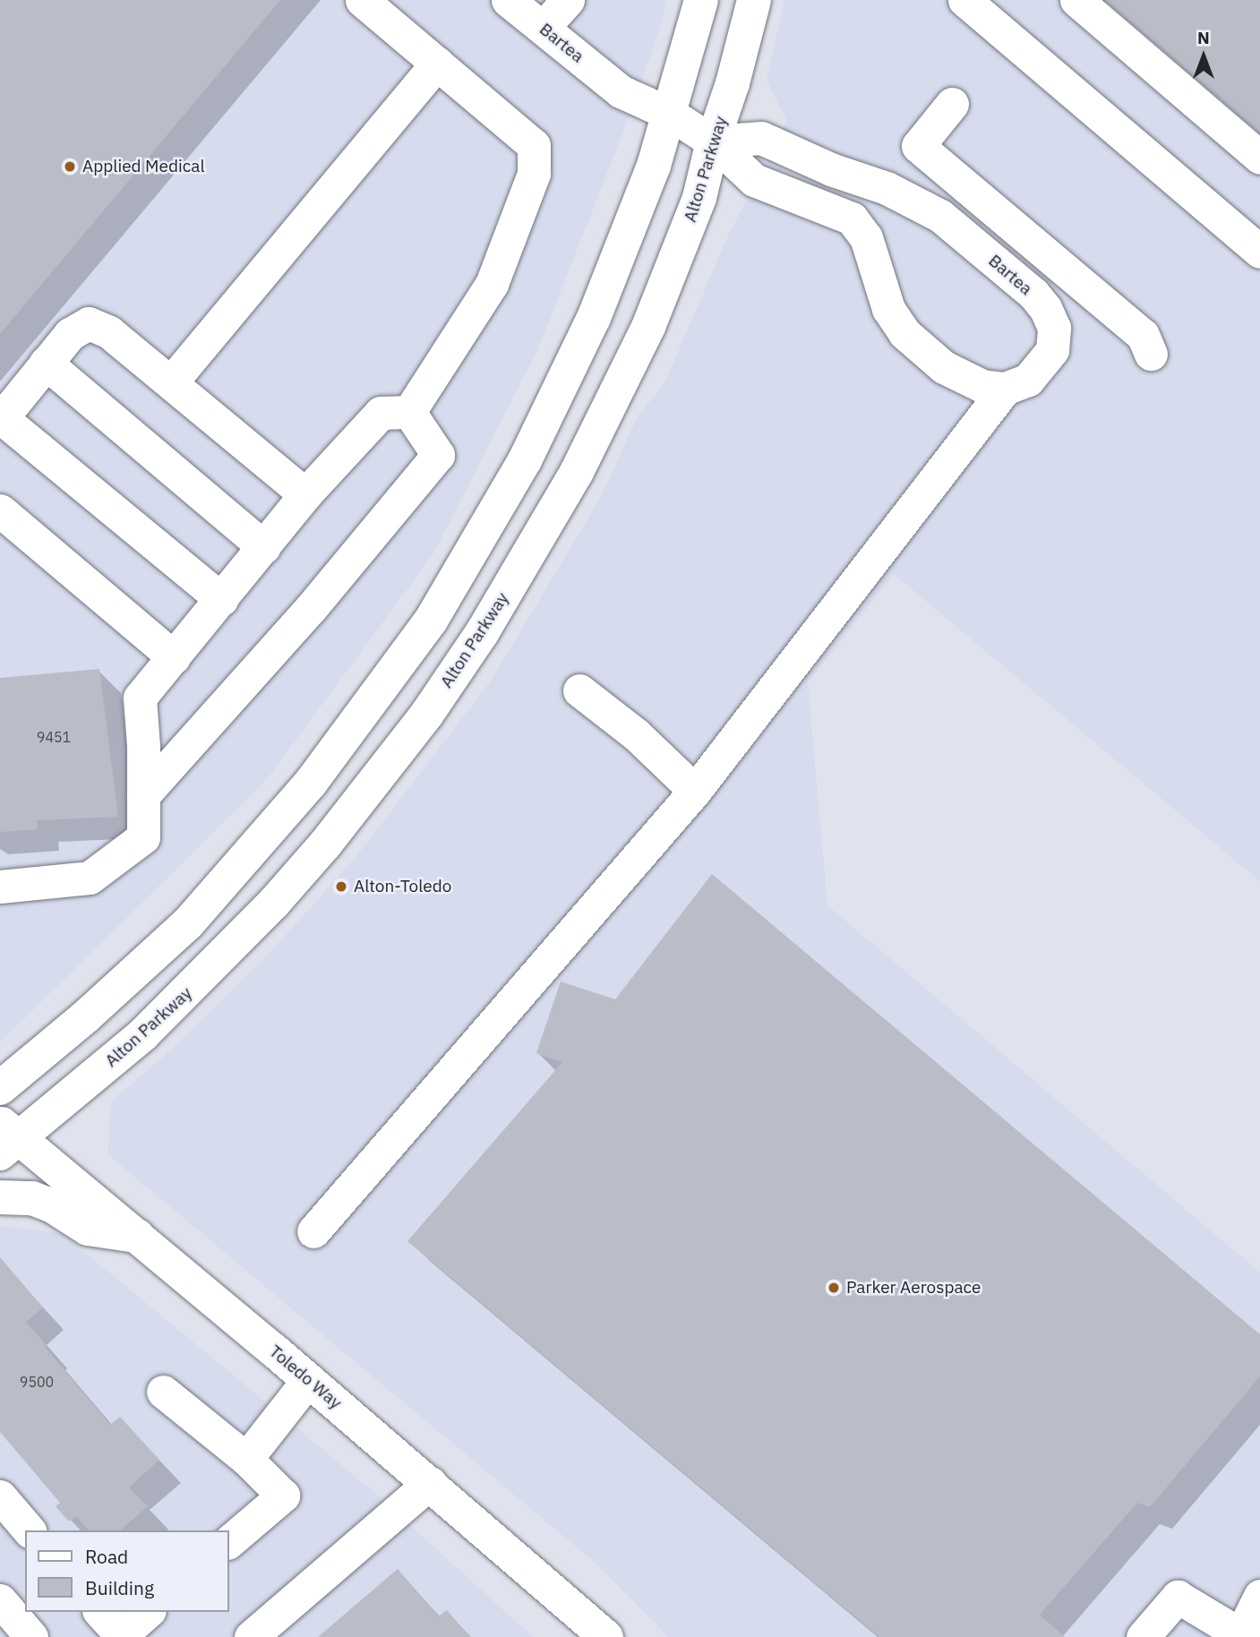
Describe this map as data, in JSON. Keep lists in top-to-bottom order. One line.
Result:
{"streets":{"main road":["Alton Parkway","Toledo Way"],"street":["Bartea"]},"crossings":[["Bartea","Alton Parkway"],["Alton Parkway","Toledo Way"]],"places":["Applied Medical","Alton-Toledo","Parker Aerospace"],"house_numbers":["9451","9500"],"legend":["Road","Building"],"north":"top"}
